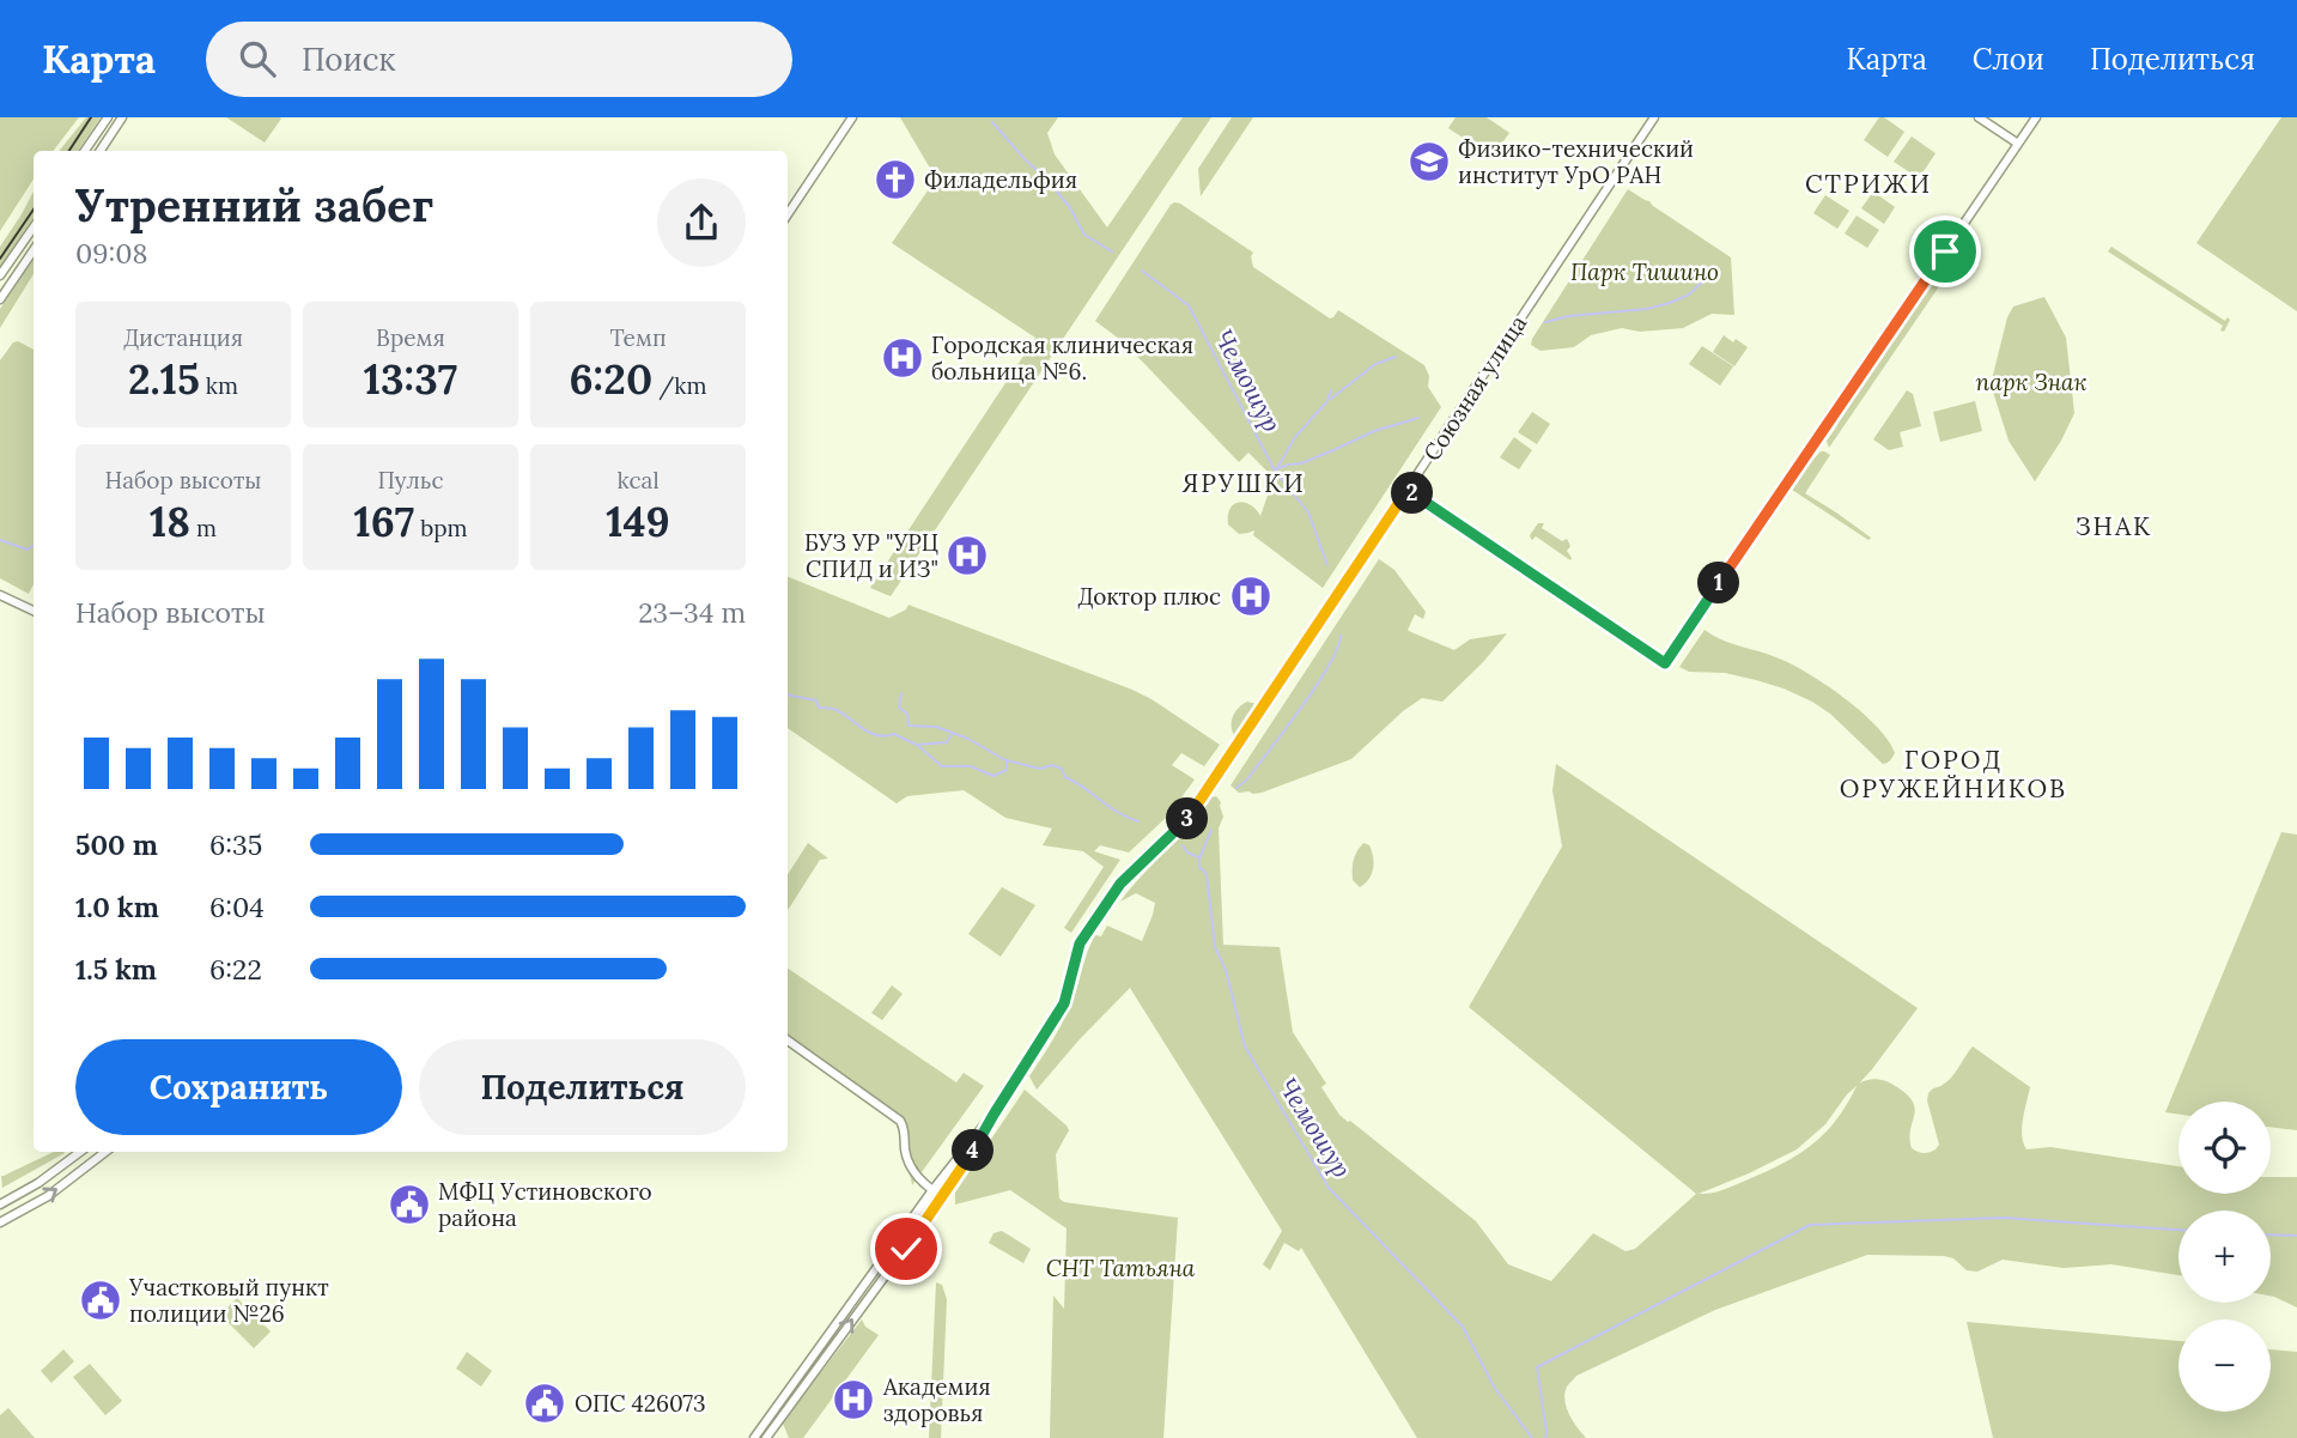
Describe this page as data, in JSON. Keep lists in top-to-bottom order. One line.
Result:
{"streets":{"main road":["Союзная улица"]},"districts":["СТРИЖИ","ЯРУШКИ","ЗНАК","ГОРОД ОРУЖЕЙНИКОВ"],"water":["Чемошур"],"parks":["Парк Тишино","парк Знак","СНТ Татьяна"],"places":{"school or university":["Физико-технический институт УрО РАН"],"church":["Филадельфия"],"hospital":["Городская клиническая больница №6.","БУЗ УР \"УРЦ СПИД и ИЗ\"","Доктор плюс","Академия здоровья"],"public building":["МФЦ Устиновского района","Участковый пункт полиции №26","ОПС 426073"]},"page":{"header":"Карта","search":"Поиск","nav":["Карта","Слои","Поделиться"],"heading":["Утренний забег","09:08"],"stats":[["Дистанция","2.15 km"],["Время","13:37"],["Темп","6:20 /km"],["Набор высоты","18 m"],["Пульс","167 bpm"],["kcal","149"]],"pins":["2","1","3","4"],"chart":["Набор высоты","23–34 m"],"list":[{"name":"500 m","note":"6:35"},{"name":"1.0 km","note":"6:04"},{"name":"1.5 km","note":"6:22"}],"buttons":["Сохранить","Поделиться"],"map_buttons":["+","−"]}}
